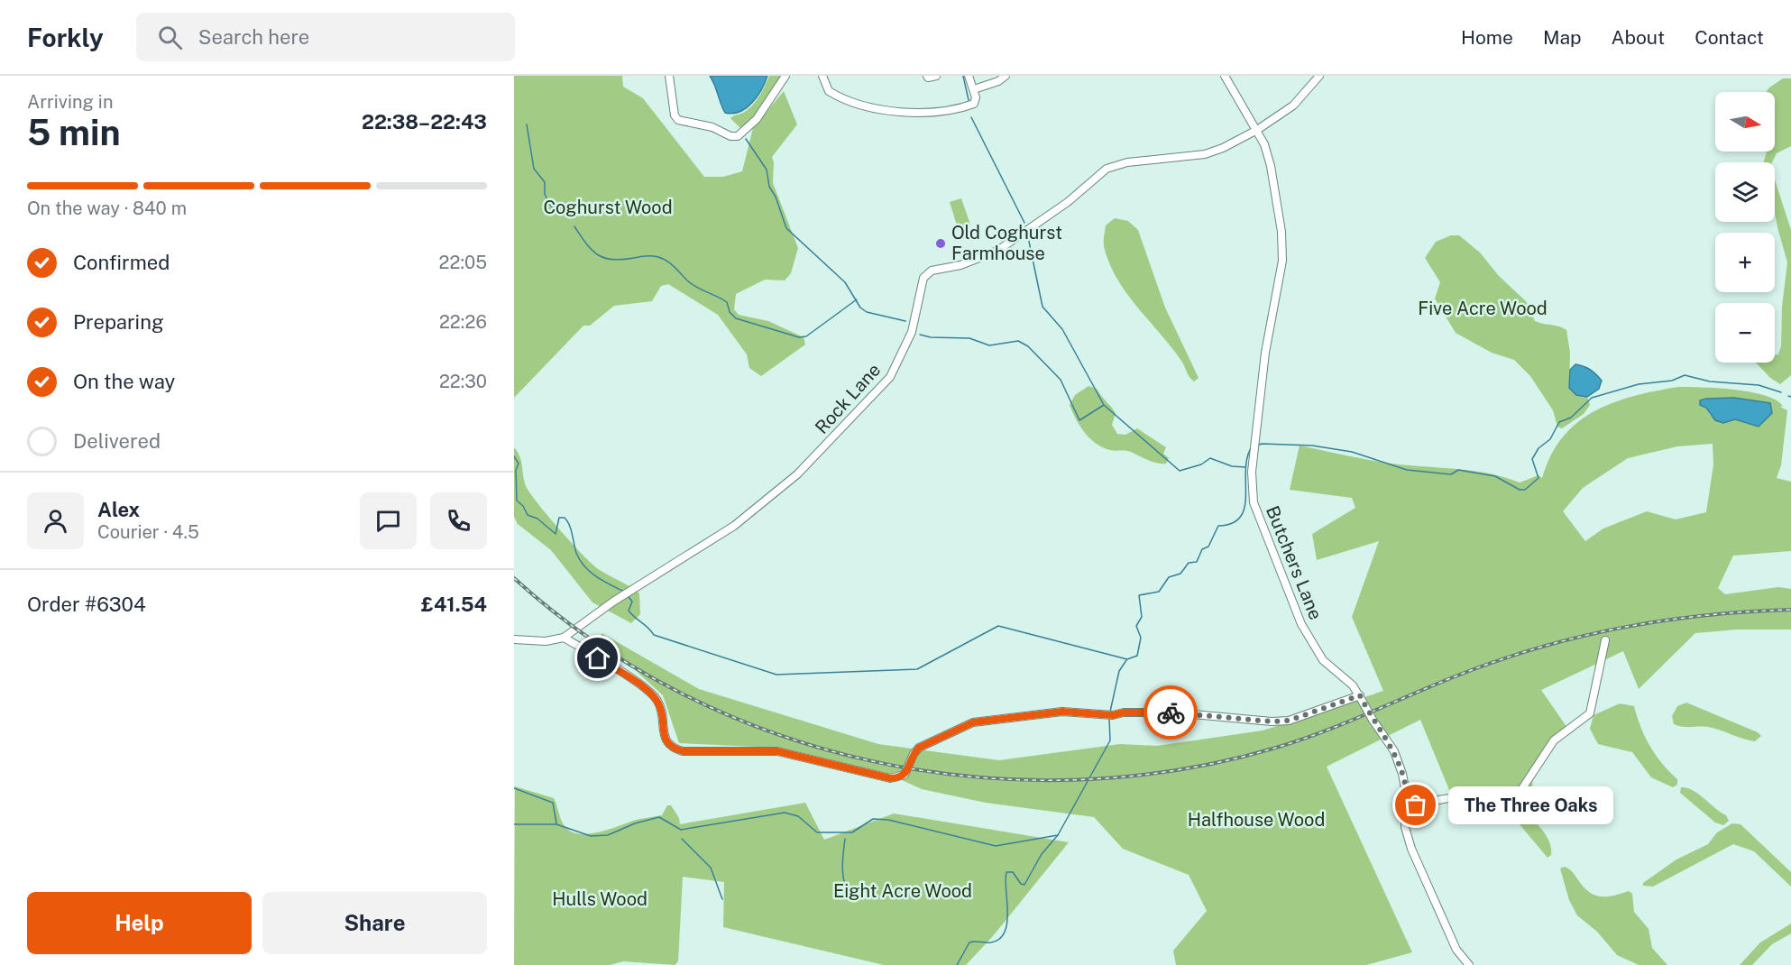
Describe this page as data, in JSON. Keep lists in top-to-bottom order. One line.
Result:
{"streets":{"street":["Rock Lane","Butchers Lane"]},"crossings":[["Rock Lane","Butchers Lane"]],"parks":["Coghurst Wood","Five Acre Wood","Halfhouse Wood","Eight Acre Wood","Hulls Wood"],"places":["Old Coghurst Farmhouse","The Three Oaks"],"north":"right","page":{"header":"Forkly","search":"Search here","nav":["Home","Map","About","Contact"],"heading":["5 min","Arriving in","22:38–22:43"],"panel":["Alex","Courier · 4.5","Order #6304","£41.54"],"map_buttons":["+","−"],"bar":"On the way · 840 m","list":[["Confirmed","22:05"],["Preparing","22:26"],["On the way","22:30"],"Delivered"],"bubble":"The Three Oaks","buttons":["Help","Share"]}}
